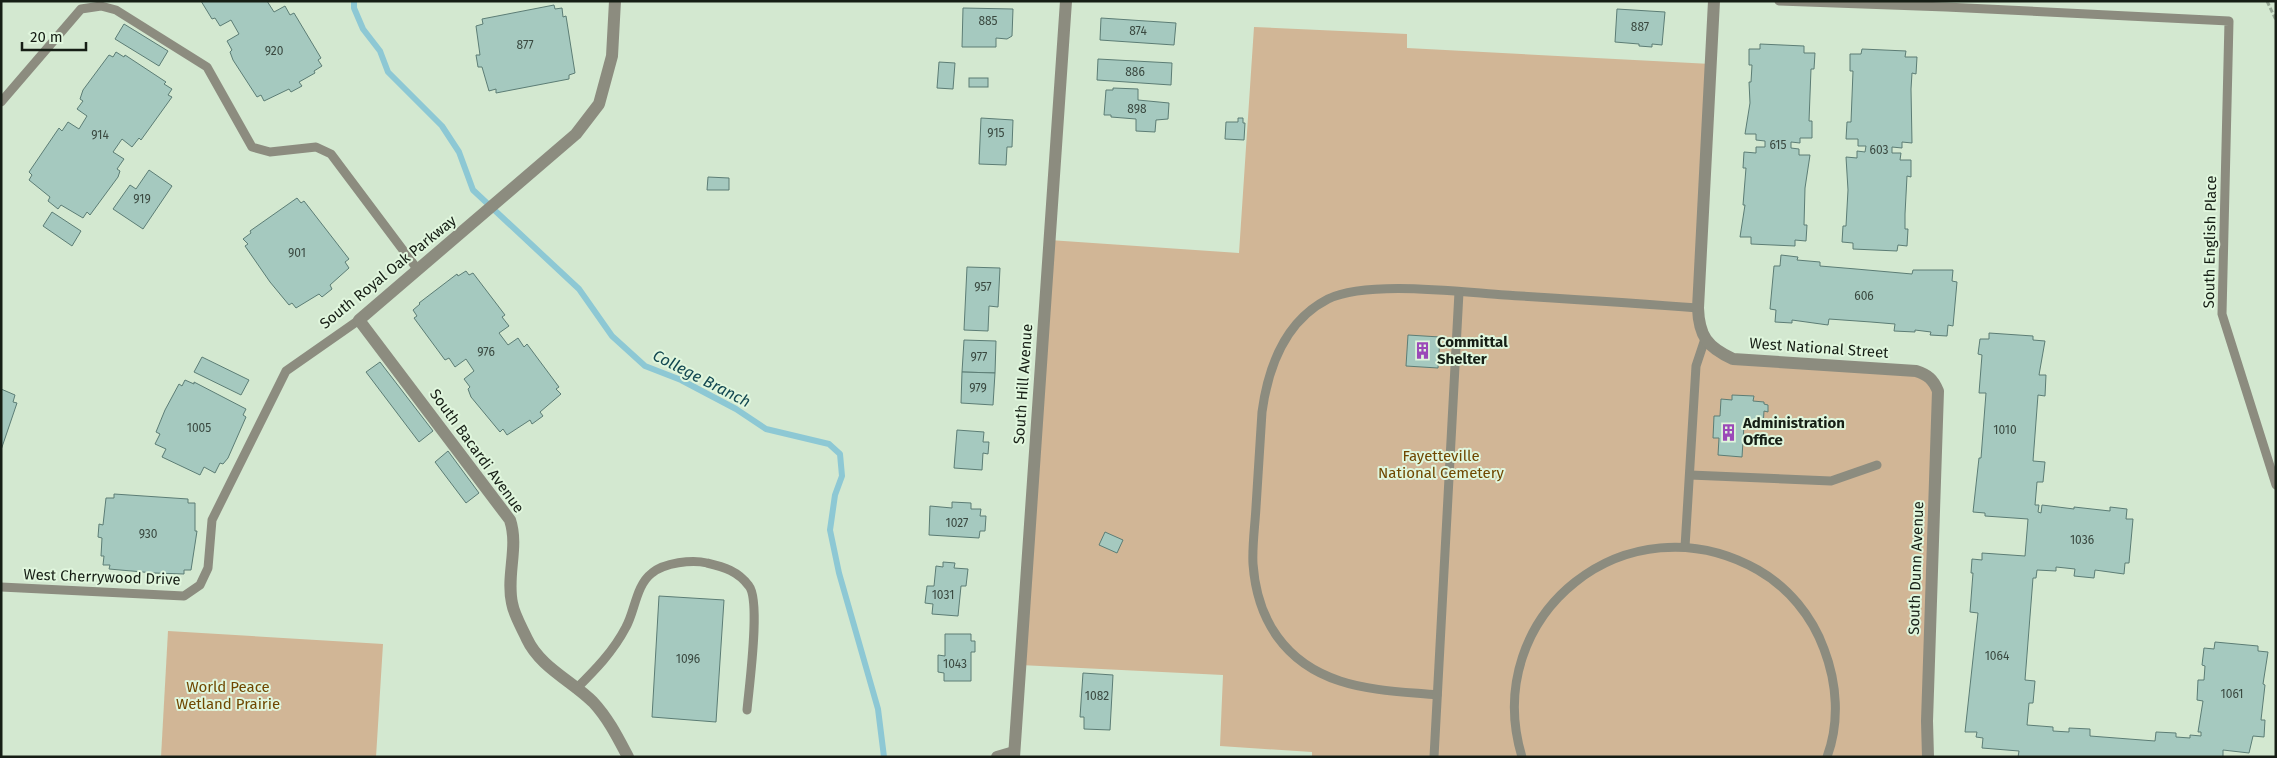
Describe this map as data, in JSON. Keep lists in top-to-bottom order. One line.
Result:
{"streets":{"street":["South Royal Oak Parkway","West National Street","South Hill Avenue","South Bacardi Avenue","South Dunn Avenue"],"lane":["South English Place","West Cherrywood Drive"]},"crossings":[["South Royal Oak Parkway","South Bacardi Avenue"],["South Royal Oak Parkway","West Cherrywood Drive"],["West National Street","South Dunn Avenue"]],"water":["College Branch"],"parks":["Fayetteville National Cemetery","World Peace Wetland Prairie"],"places":{"building":["Committal Shelter","Administration Office"]},"house_numbers":["885","887","874","877","920","886","898","915","914","615","603","919","901","957","606","976","977","979","1005","1010","1027","930","1036","1031","1064","1096","1043","1061","1082"],"scale_bar":"20 m"}
